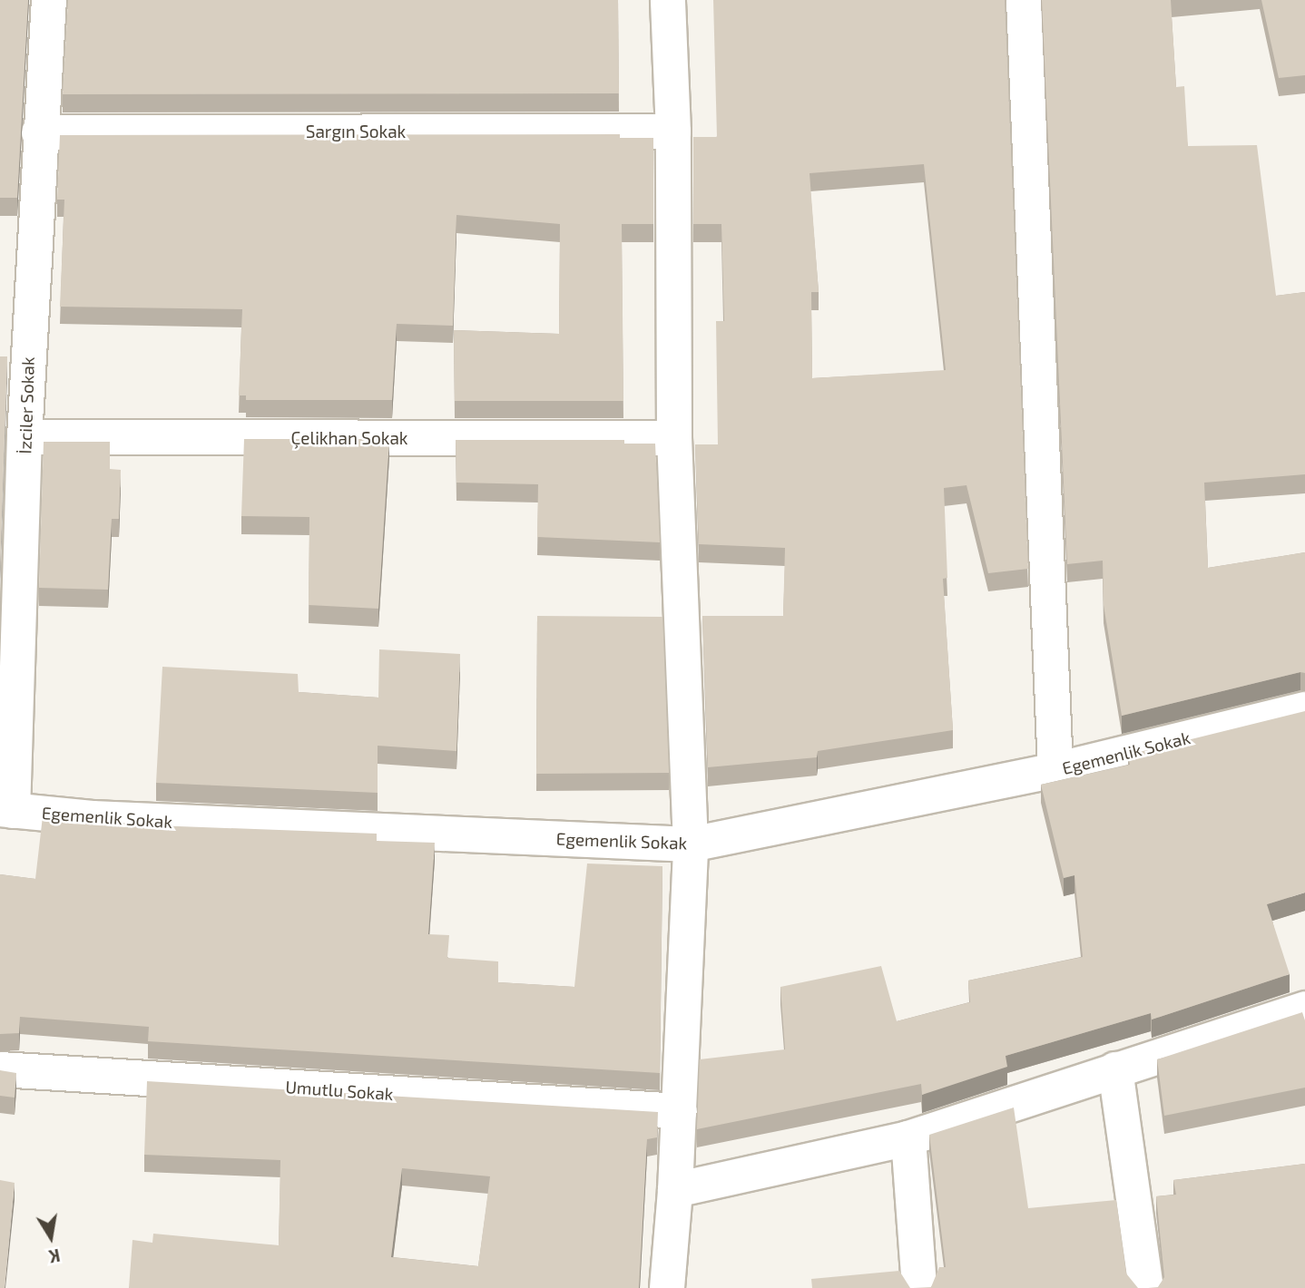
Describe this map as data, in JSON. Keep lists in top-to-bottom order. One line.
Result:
{"streets":{"street":["Sargın Sokak","İzciler Sokak","Çelikhan Sokak","Egemenlik Sokak","Umutlu Sokak"]},"crossings":[["Sargın Sokak","İzciler Sokak"],["İzciler Sokak","Çelikhan Sokak"],["İzciler Sokak","Egemenlik Sokak"]],"north":"bottom"}
